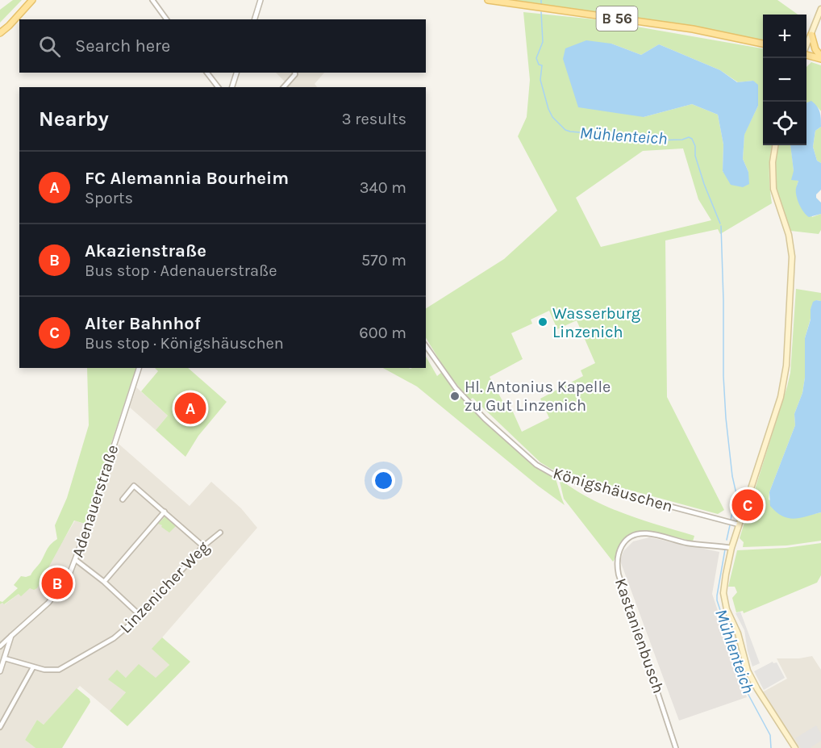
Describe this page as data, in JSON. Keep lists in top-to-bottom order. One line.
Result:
{"streets":{"main road":["B 56"],"street":["Königshäuschen","Adenauerstraße","Linzenicher Weg","Kastanienbusch"]},"water":["Mühlenteich"],"places":["Wasserburg Linzenich","Hl. Antonius Kapelle zu Gut Linzenich"],"page":{"map_buttons":["+","−"],"search":"Search here","heading":["Nearby","3 results"],"list":[{"mark":"A","name":"FC Alemannia Bourheim","note":"Sports","value":"340 m"},{"mark":"B","name":"Akazienstraße","note":"Bus stop · Adenauerstraße","value":"570 m"},{"mark":"C","name":"Alter Bahnhof","note":"Bus stop · Königshäuschen","value":"600 m"}],"pins":["A","C","B"]}}
